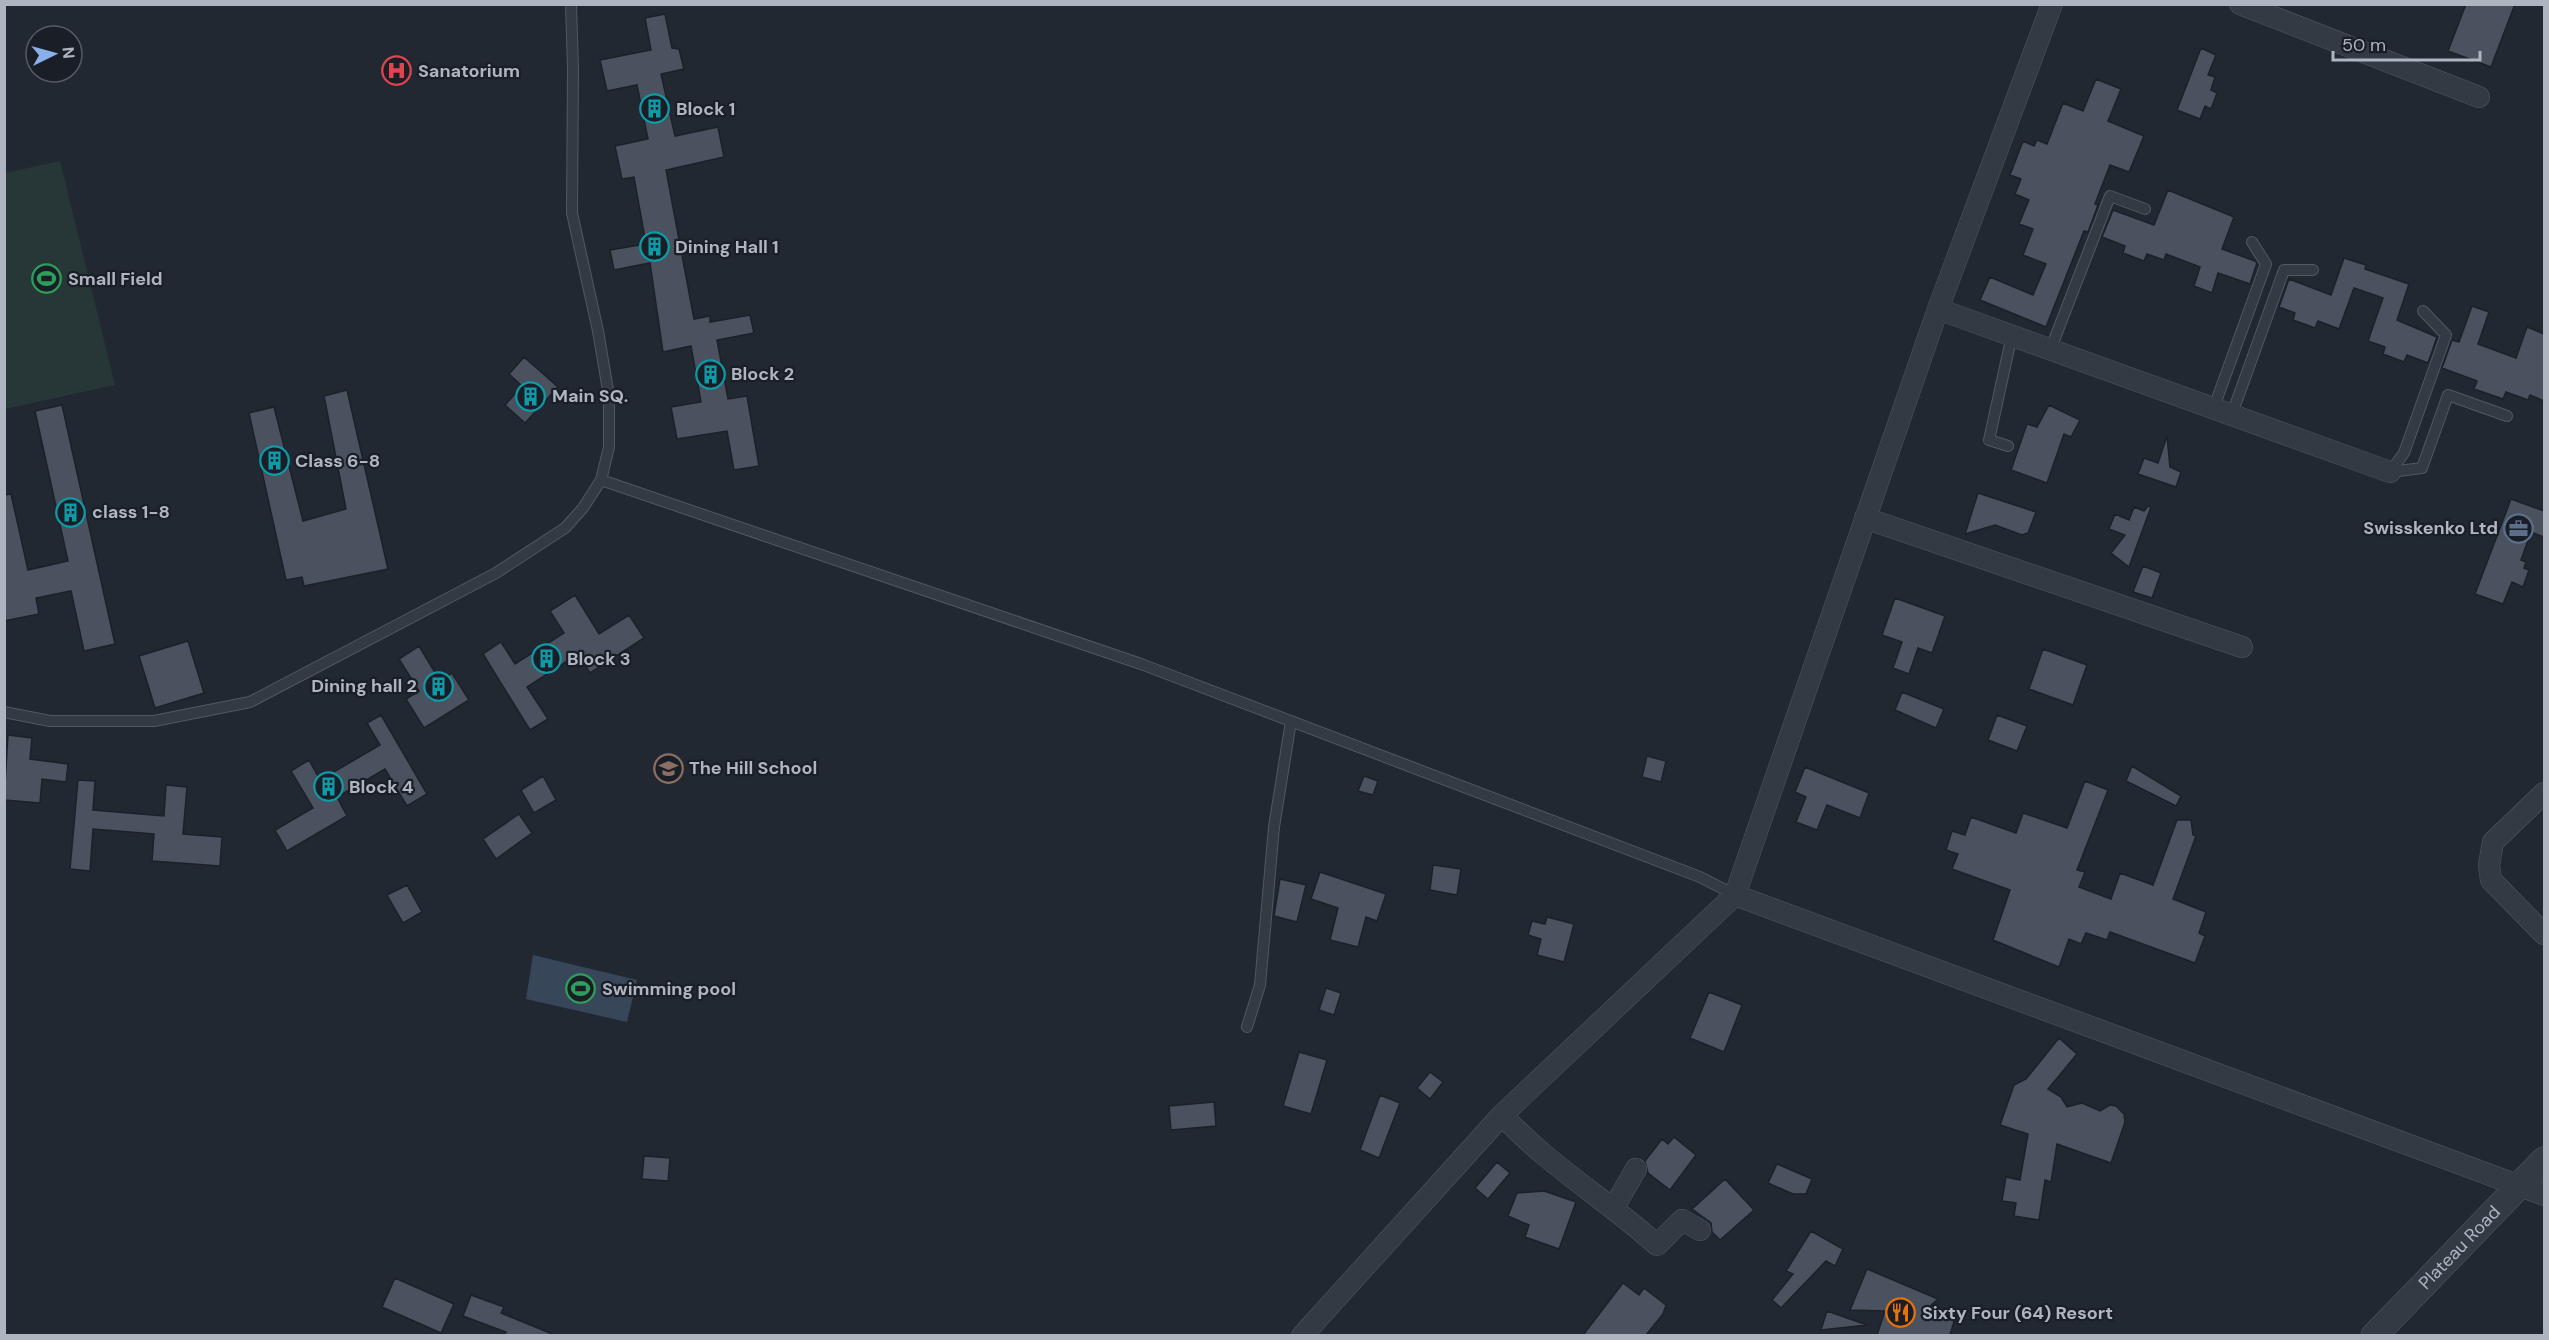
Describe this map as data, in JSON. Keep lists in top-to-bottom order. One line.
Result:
{"streets":{"street":["Plateau Road"]},"places":{"hospital":["Sanatorium"],"building":["Block 1","Dining Hall 1","Block 2","Main SQ.","Class 6-8","class 1-8","Block 3","Dining hall 2","Block 4"],"sports":["Small Field","Swimming pool"],"office":["Swisskenko Ltd"],"school or university":["The Hill School"],"restaurant":["Sixty Four (64) Resort"]},"scale_bar":"50 m","north":"right"}
